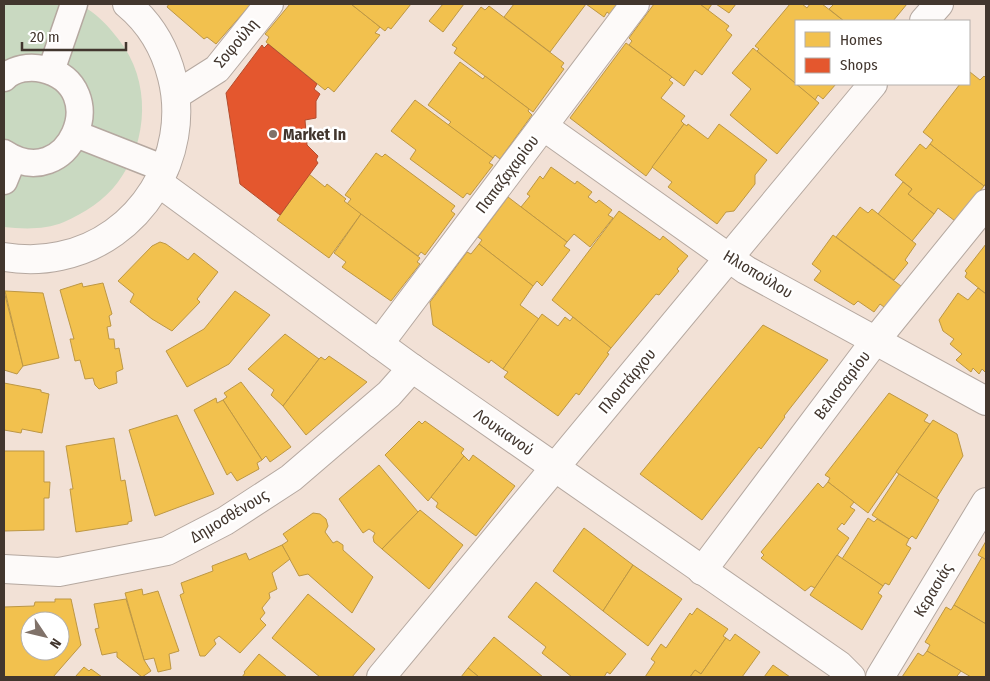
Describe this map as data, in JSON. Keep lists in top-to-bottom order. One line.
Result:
{"streets":{"street":["Σοφούλη","Παπαζαχαρίου","Ηλιοπούλου","Πλουτάρχου","Βελισσαρίου","Λουκιανού","Δημοσθένους","Κερασιάς"]},"crossings":[["Παπαζαχαρίου","Ηλιοπούλου"],["Παπαζαχαρίου","Λουκιανού"],["Ηλιοπούλου","Πλουτάρχου"],["Ηλιοπούλου","Βελισσαρίου"],["Πλουτάρχου","Λουκιανού"],["Βελισσαρίου","Λουκιανού"],["Λουκιανού","Δημοσθένους"]],"places":["Market In"],"legend":["Homes","Shops"],"scale_bar":"20 m","north":"bottom right"}
